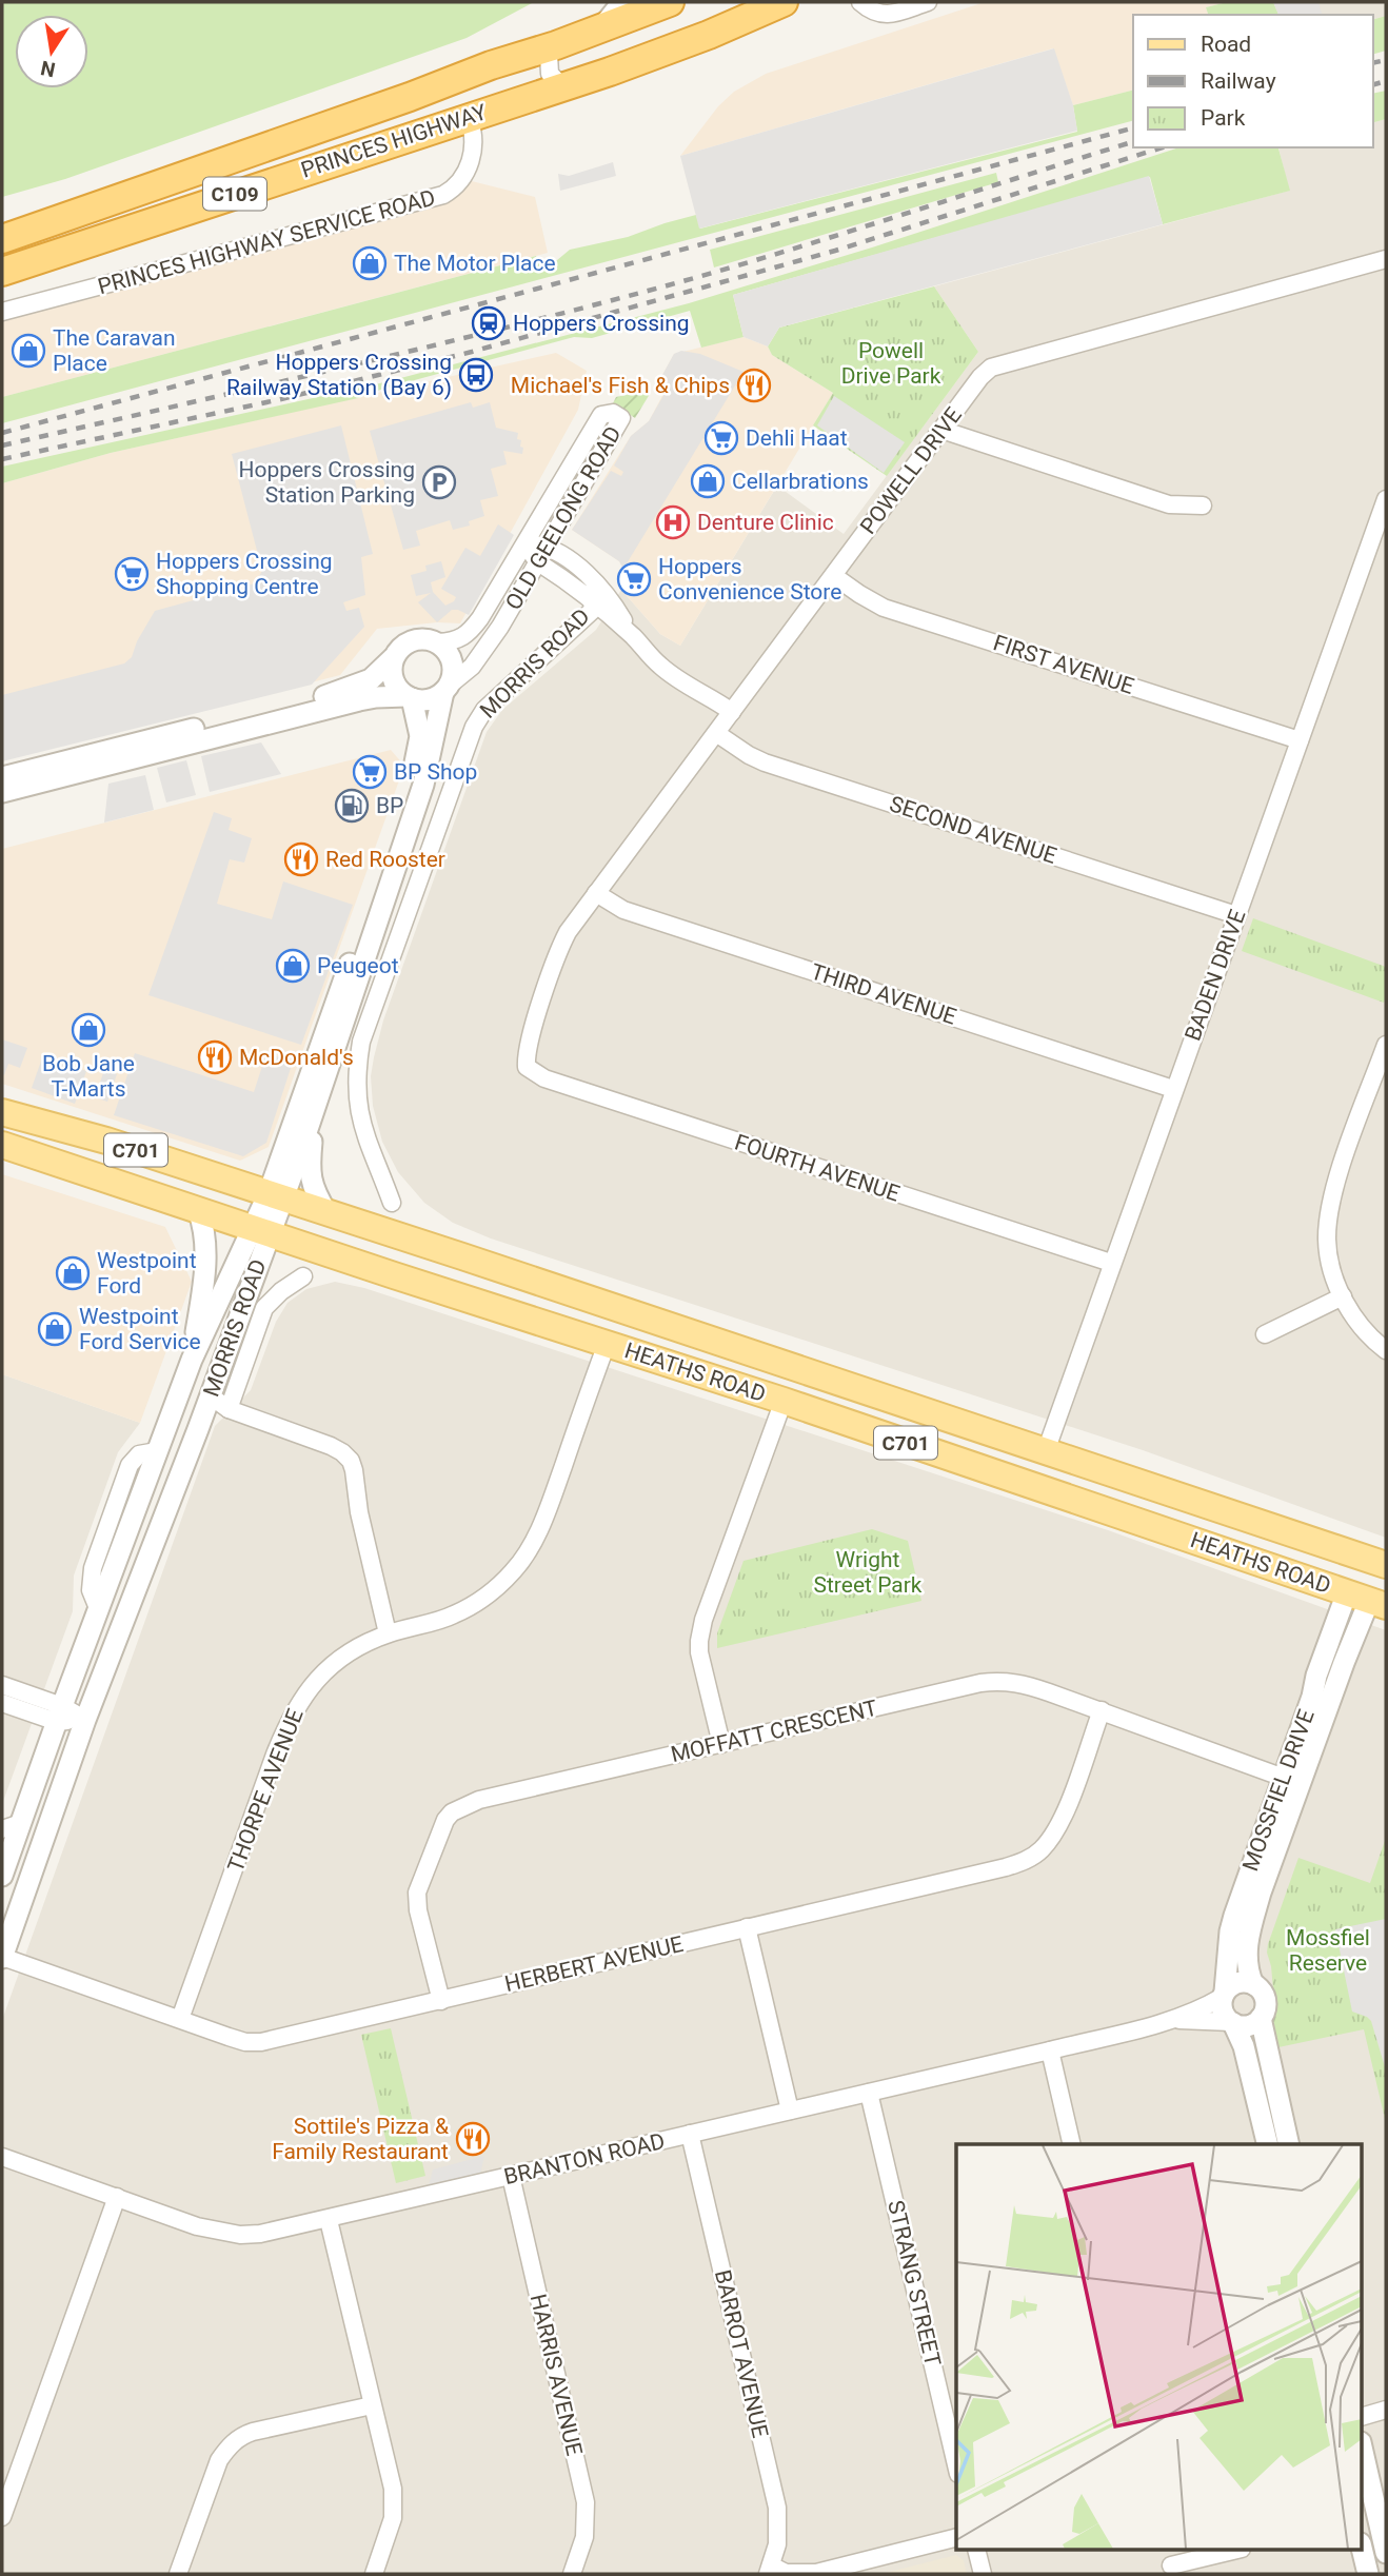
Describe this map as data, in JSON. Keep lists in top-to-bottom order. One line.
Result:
{"streets":{"highway":["PRINCES HIGHWAY","C109"],"main road":["C701","HEATHS ROAD"],"street":["PRINCES HIGHWAY SERVICE ROAD","POWELL DRIVE","OLD GEELONG ROAD","MORRIS ROAD","FIRST AVENUE","SECOND AVENUE","BADEN DRIVE","THIRD AVENUE","FOURTH AVENUE","MOFFATT CRESCENT","THORPE AVENUE","MOSSFIEL DRIVE","HERBERT AVENUE","BRANTON ROAD","STRANG STREET","BARROT AVENUE","HARRIS AVENUE"]},"crossings":[["PRINCES HIGHWAY","PRINCES HIGHWAY SERVICE ROAD"],["POWELL DRIVE","FIRST AVENUE"],["POWELL DRIVE","SECOND AVENUE"],["POWELL DRIVE","THIRD AVENUE"],["POWELL DRIVE","FOURTH AVENUE"],["OLD GEELONG ROAD","MORRIS ROAD"],["MORRIS ROAD","HEATHS ROAD"],["MORRIS ROAD","HERBERT AVENUE"],["FIRST AVENUE","BADEN DRIVE"],["SECOND AVENUE","BADEN DRIVE"],["BADEN DRIVE","THIRD AVENUE"],["BADEN DRIVE","FOURTH AVENUE"],["BADEN DRIVE","HEATHS ROAD"],["HEATHS ROAD","THORPE AVENUE"],["HEATHS ROAD","MOSSFIEL DRIVE"],["MOFFATT CRESCENT","MOSSFIEL DRIVE"],["MOFFATT CRESCENT","HERBERT AVENUE"],["THORPE AVENUE","HERBERT AVENUE"],["MOSSFIEL DRIVE","BRANTON ROAD"],["BRANTON ROAD","STRANG STREET"],["BRANTON ROAD","BARROT AVENUE"],["BRANTON ROAD","HARRIS AVENUE"]],"parks":["Powell Drive Park","Wright Street Park","Mossfiel Reserve"],"places":{"shop":["The Motor Place","The Caravan Place","Cellarbrations","Peugeot","Bob Jane T-Marts","Westpoint Ford","Westpoint Ford Service"],"station":["Hoppers Crossing"],"bus stop":["Hoppers Crossing Railway Station (Bay 6)"],"restaurant":["Michael's Fish & Chips","Red Rooster","McDonald's","Sottile's Pizza & Family Restaurant"],"supermarket":["Dehli Haat","Hoppers Crossing Shopping Centre","Hoppers Convenience Store","BP Shop"],"parking":["Hoppers Crossing Station Parking"],"hospital":["Denture Clinic"],"fuel station":["BP"]},"legend":["Road","Railway","Park"],"north":"bottom"}
